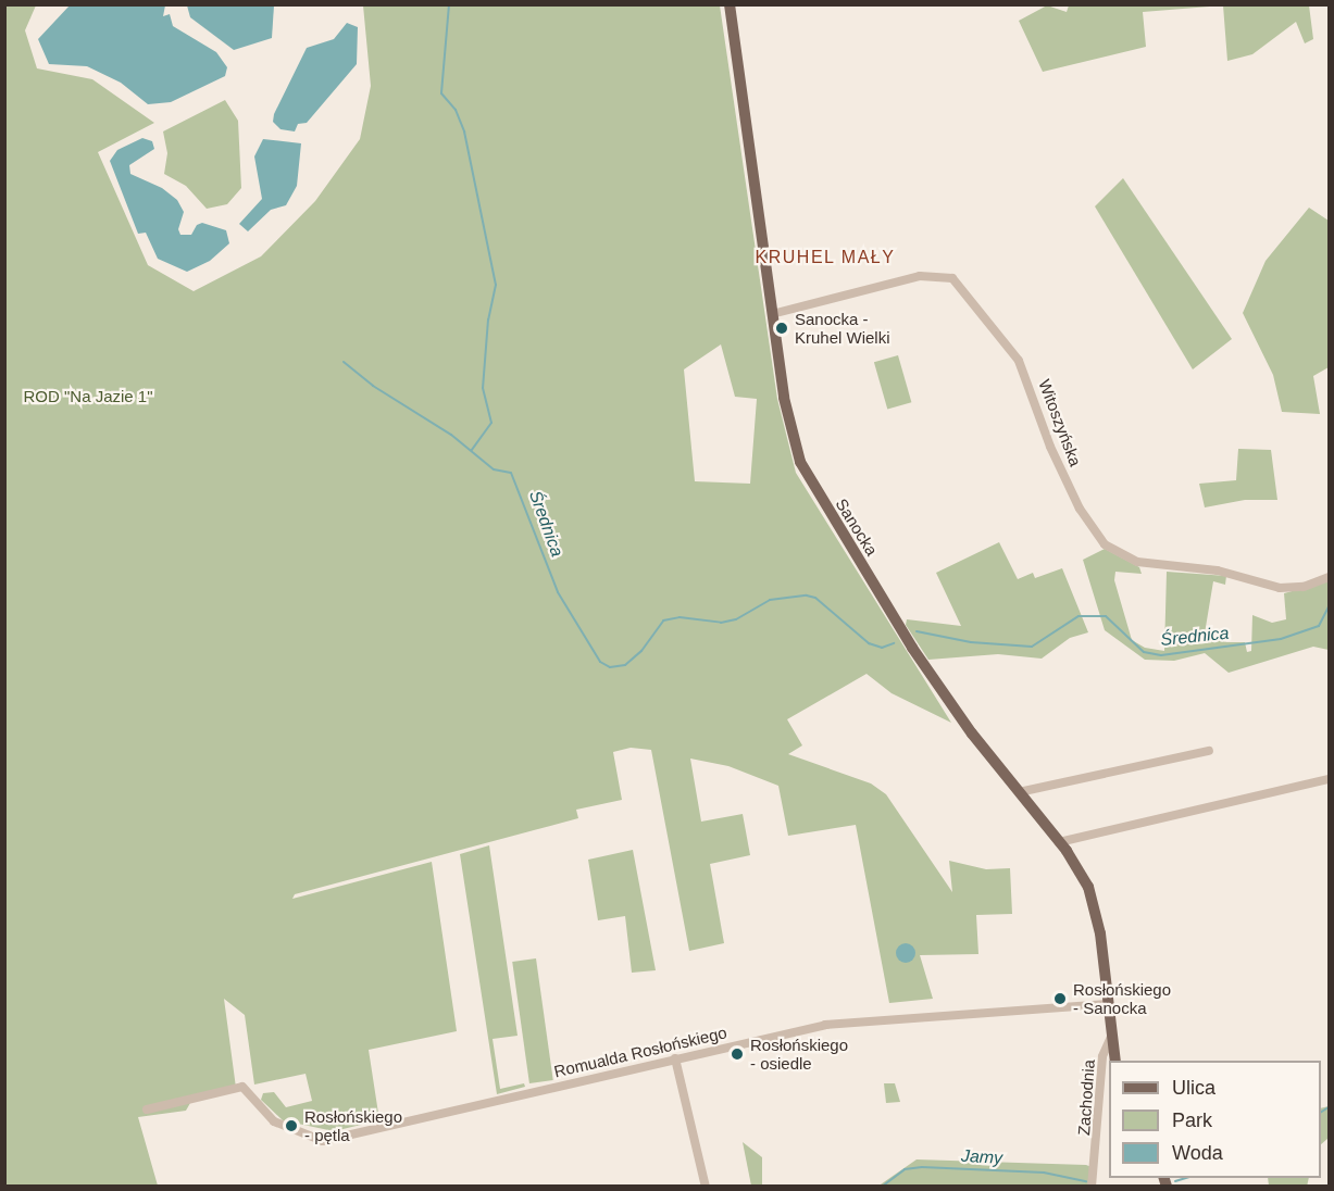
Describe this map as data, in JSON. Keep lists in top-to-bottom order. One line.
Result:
{"streets":{"main road":["Sanocka"],"street":["Witoszyńska","Romualda Rosłońskiego","Zachodnia"]},"crossings":[["Witoszyńska","Sanocka"],["Sanocka","Romualda Rosłońskiego"],["Sanocka","Zachodnia"]],"districts":["KRUHEL MAŁY"],"water":["Średnica","Jamy"],"parks":["ROD \"Na Jazie 1\""],"places":["Sanocka - Kruhel Wielki","Rosłońskiego - Sanocka","Rosłońskiego - osiedle","Rosłońskiego - pętla"],"legend":["Ulica","Park","Woda"]}
